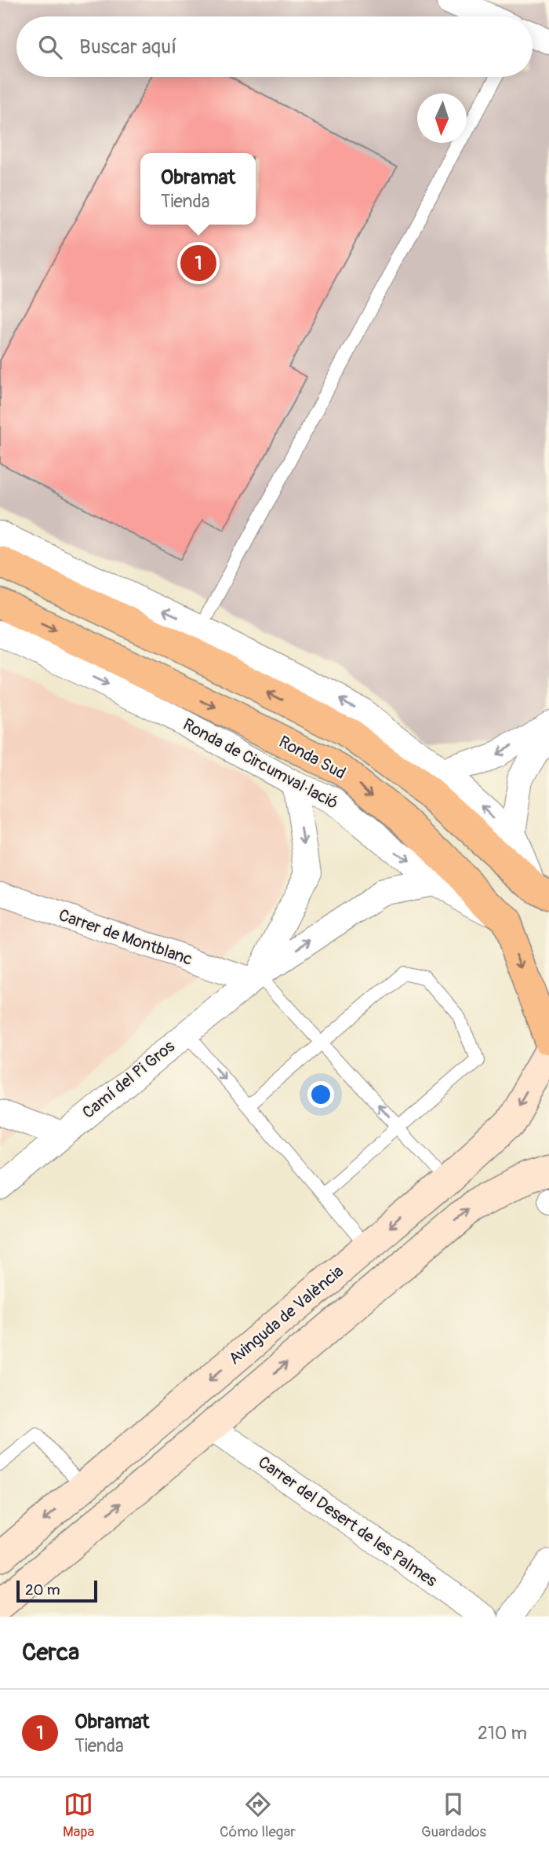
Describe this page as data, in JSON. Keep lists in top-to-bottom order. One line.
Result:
{"streets":{"main road":["Ronda Sud","Avinguda de València"],"street":["Ronda de Circumval·lació","Carrer de Montblanc","Camí del Pi Gros","Carrer del Desert de les Palmes"]},"crossings":[["Ronda Sud","Ronda de Circumval·lació"],["Ronda de Circumval·lació","Camí del Pi Gros"],["Carrer de Montblanc","Camí del Pi Gros"]],"scale_bar":"20 m","north":"bottom","page":{"search":"Buscar aquí","popup":["Obramat","Tienda"],"pins":"1","scale":"20 m","heading":"Cerca","list":[{"mark":"1","name":"Obramat","note":"Tienda","value":"210 m"}],"nav":["Mapa","Cómo llegar","Guardados"]}}
